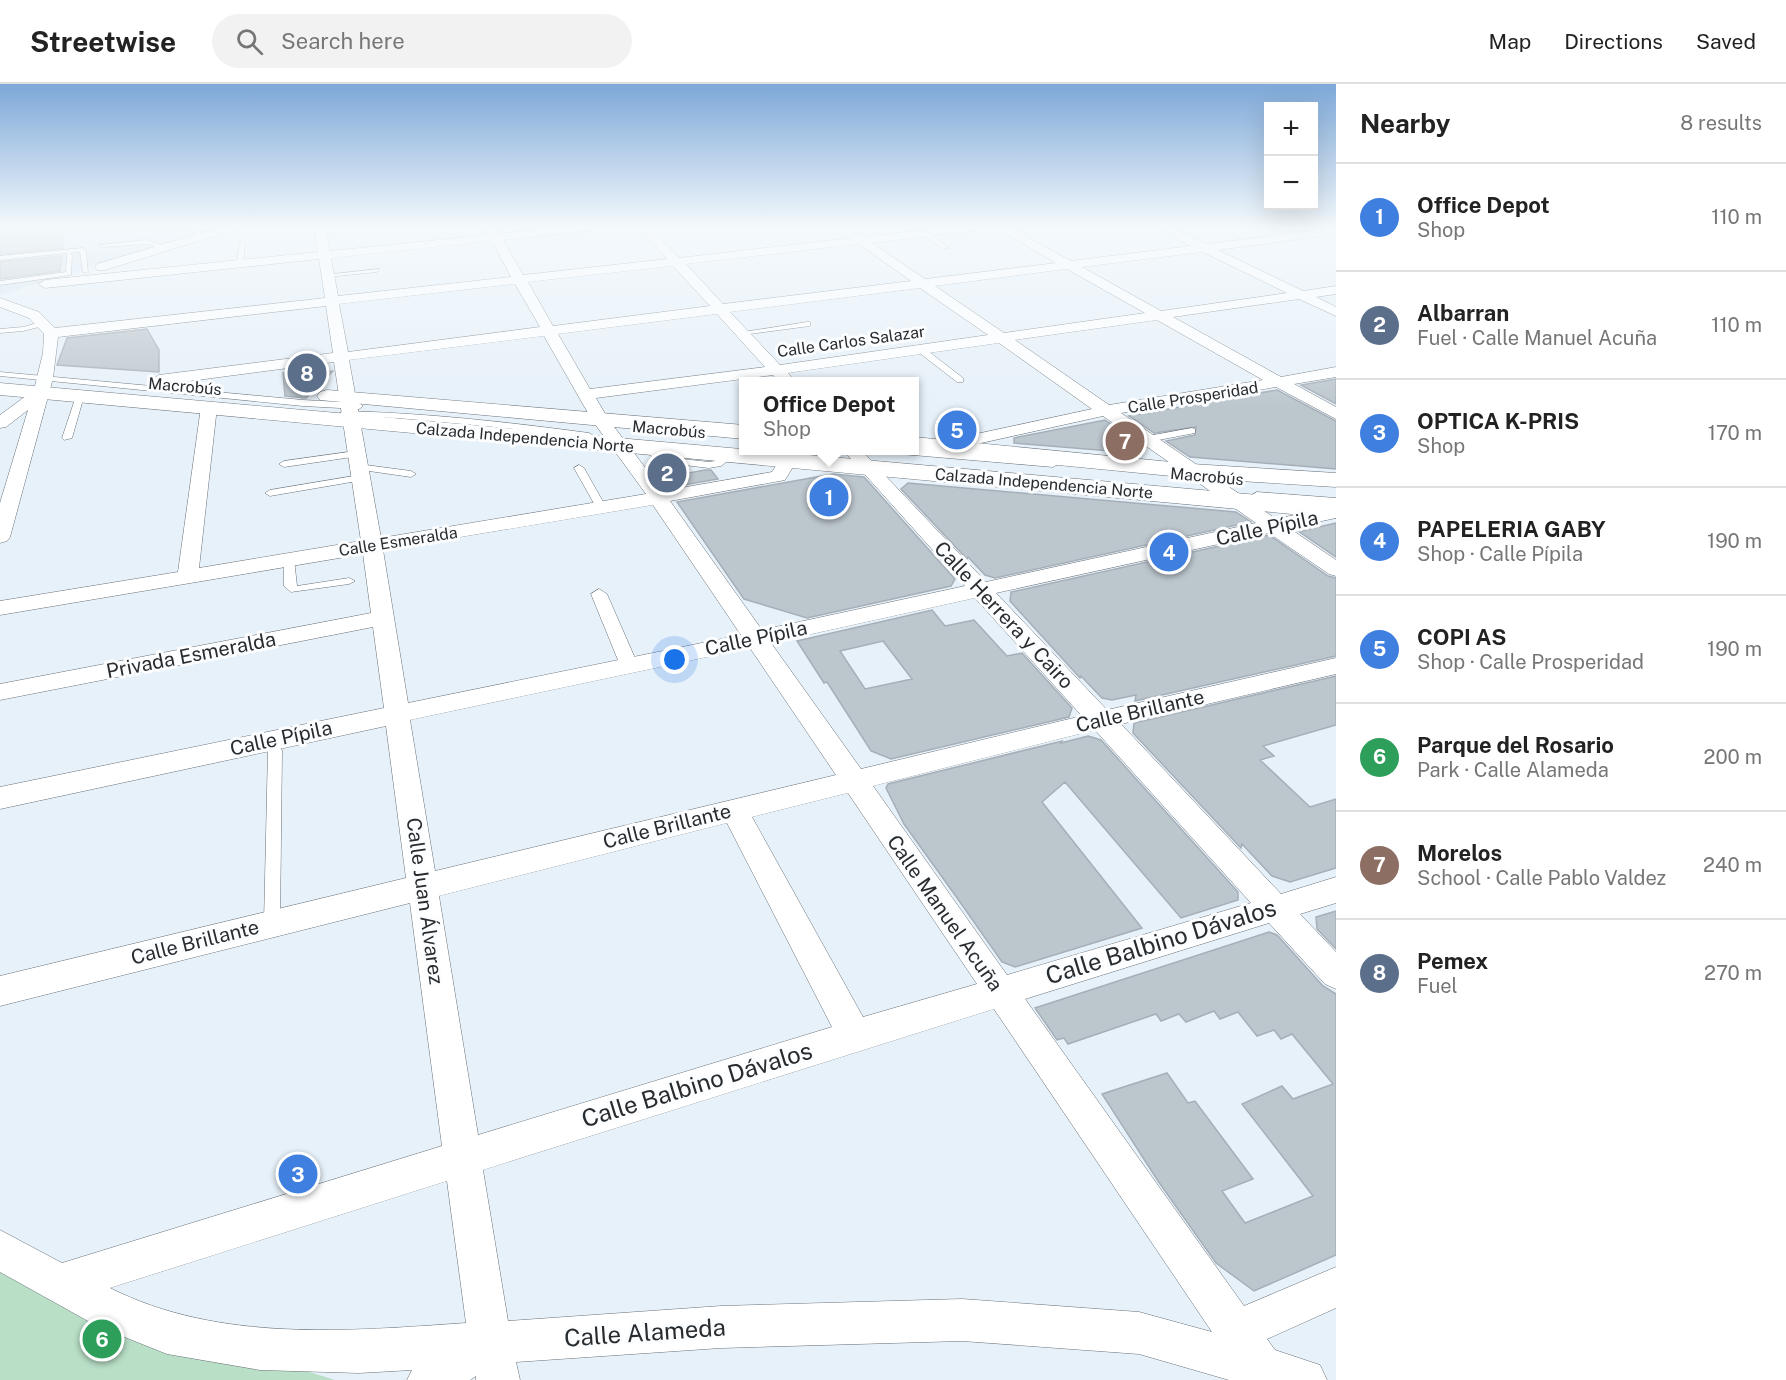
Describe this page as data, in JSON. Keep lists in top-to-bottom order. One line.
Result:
{"streets":{"main road":["Calzada Independencia Norte"],"street":["Calle Carlos Salazar","Calle Prosperidad","Calle Pípila","Calle Esmeralda","Calle Herrera y Cairo","Privada Esmeralda","Calle Brillante","Calle Juan Álvarez","Calle Manuel Acuña","Calle Balbino Dávalos","Calle Alameda"],"lane":["Macrobús"]},"crossings":[["Calle Carlos Salazar","Calle Manuel Acuña"],["Macrobús","Calzada Independencia Norte"],["Macrobús","Calle Herrera y Cairo"],["Macrobús","Calle Juan Álvarez"],["Macrobús","Calle Manuel Acuña"],["Calle Prosperidad","Calzada Independencia Norte"],["Calzada Independencia Norte","Calle Pípila"],["Calzada Independencia Norte","Calle Esmeralda"],["Calzada Independencia Norte","Calle Herrera y Cairo"],["Calzada Independencia Norte","Calle Juan Álvarez"],["Calzada Independencia Norte","Calle Manuel Acuña"],["Calle Pípila","Calle Herrera y Cairo"],["Calle Pípila","Calle Juan Álvarez"],["Calle Pípila","Calle Manuel Acuña"],["Calle Esmeralda","Calle Juan Álvarez"],["Calle Esmeralda","Calle Manuel Acuña"],["Calle Herrera y Cairo","Calle Brillante"],["Calle Herrera y Cairo","Calle Balbino Dávalos"],["Privada Esmeralda","Calle Juan Álvarez"],["Calle Brillante","Calle Juan Álvarez"],["Calle Brillante","Calle Manuel Acuña"],["Calle Juan Álvarez","Calle Balbino Dávalos"],["Calle Juan Álvarez","Calle Alameda"],["Calle Manuel Acuña","Calle Balbino Dávalos"],["Calle Manuel Acuña","Calle Alameda"],["Calle Balbino Dávalos","Calle Alameda"]],"page":{"header":"Streetwise","search":"Search here","nav":["Map","Directions","Saved"],"heading":["Nearby","8 results"],"map_buttons":["+","−"],"list":[{"mark":"1","name":"Office Depot","note":"Shop","value":"110 m"},{"mark":"2","name":"Albarran","note":"Fuel · Calle Manuel Acuña","value":"110 m"},{"mark":"3","name":"OPTICA K-PRIS","note":"Shop","value":"170 m"},{"mark":"4","name":"PAPELERIA GABY","note":"Shop · Calle Pípila","value":"190 m"},{"mark":"5","name":"COPI AS","note":"Shop · Calle Prosperidad","value":"190 m"},{"mark":"6","name":"Parque del Rosario","note":"Park · Calle Alameda","value":"200 m"},{"mark":"7","name":"Morelos","note":"School · Calle Pablo Valdez","value":"240 m"},{"mark":"8","name":"Pemex","note":"Fuel","value":"270 m"}],"pins":["8","5","7","2","1","4","3","6"],"popup":["Office Depot","Shop"]}}
